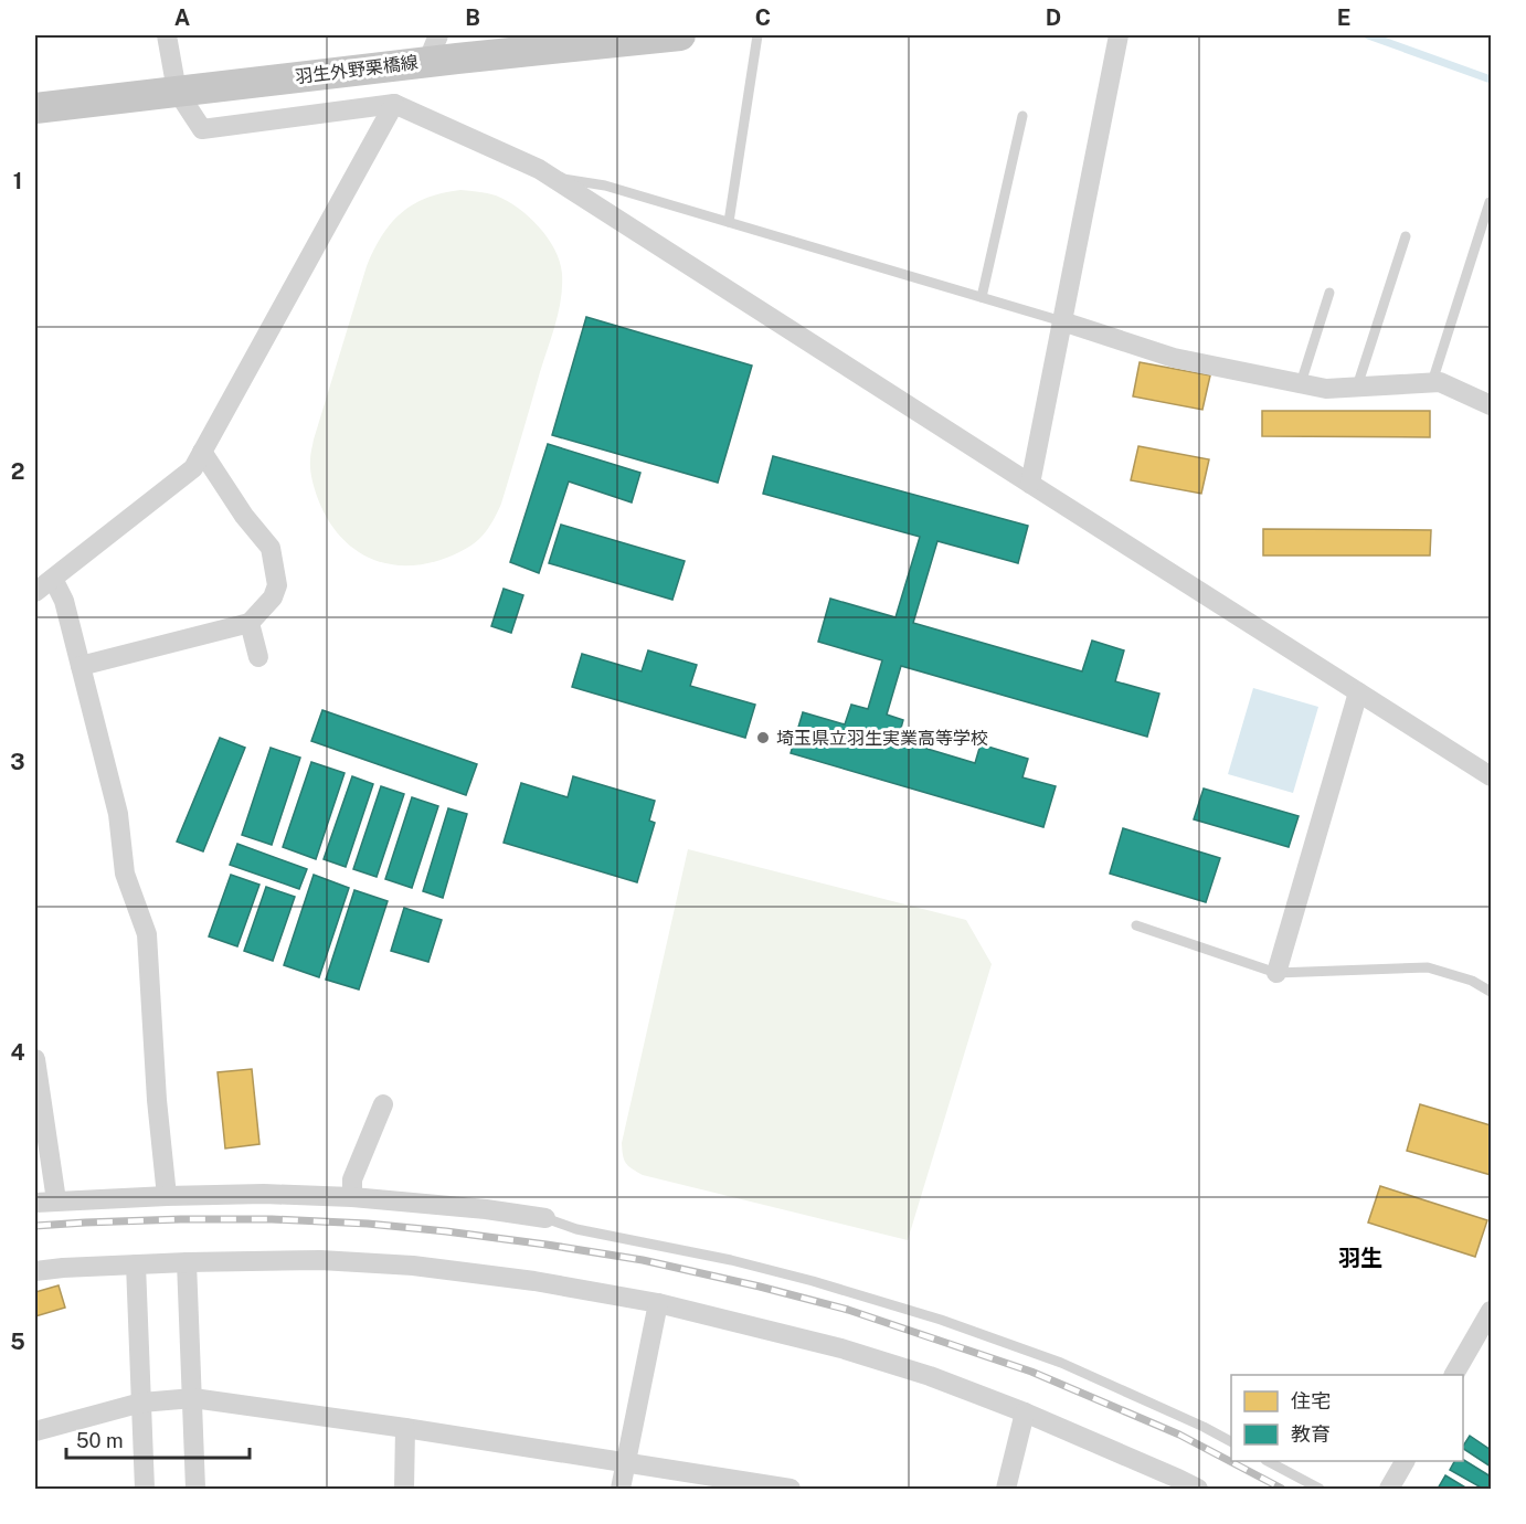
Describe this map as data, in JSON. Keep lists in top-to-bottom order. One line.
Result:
{"streets":{"main road":["羽生外野栗橋線"]},"districts":["羽生"],"places":["埼玉県立羽生実業高等学校"],"legend":["住宅","教育"],"scale_bar":"50 m","grid":{"columns":["A","B","C","D","E"],"rows":["1","2","3","4","5"]}}
